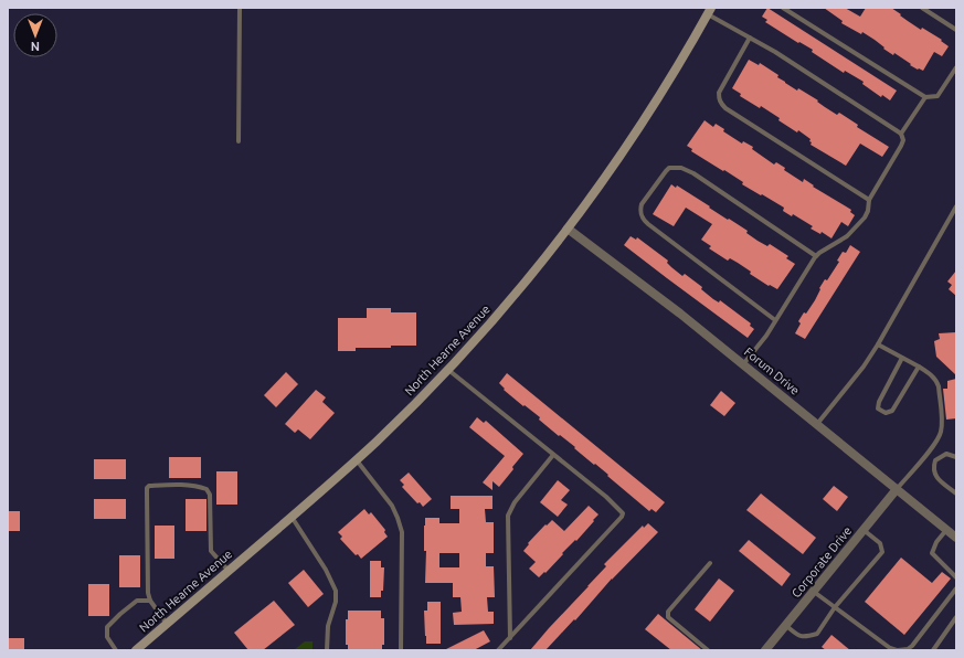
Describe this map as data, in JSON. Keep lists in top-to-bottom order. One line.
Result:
{"streets":{"main road":["North Hearne Avenue"],"street":["Forum Drive","Corporate Drive"]},"crossings":[["North Hearne Avenue","Forum Drive"],["Forum Drive","Corporate Drive"]],"north":"bottom"}
